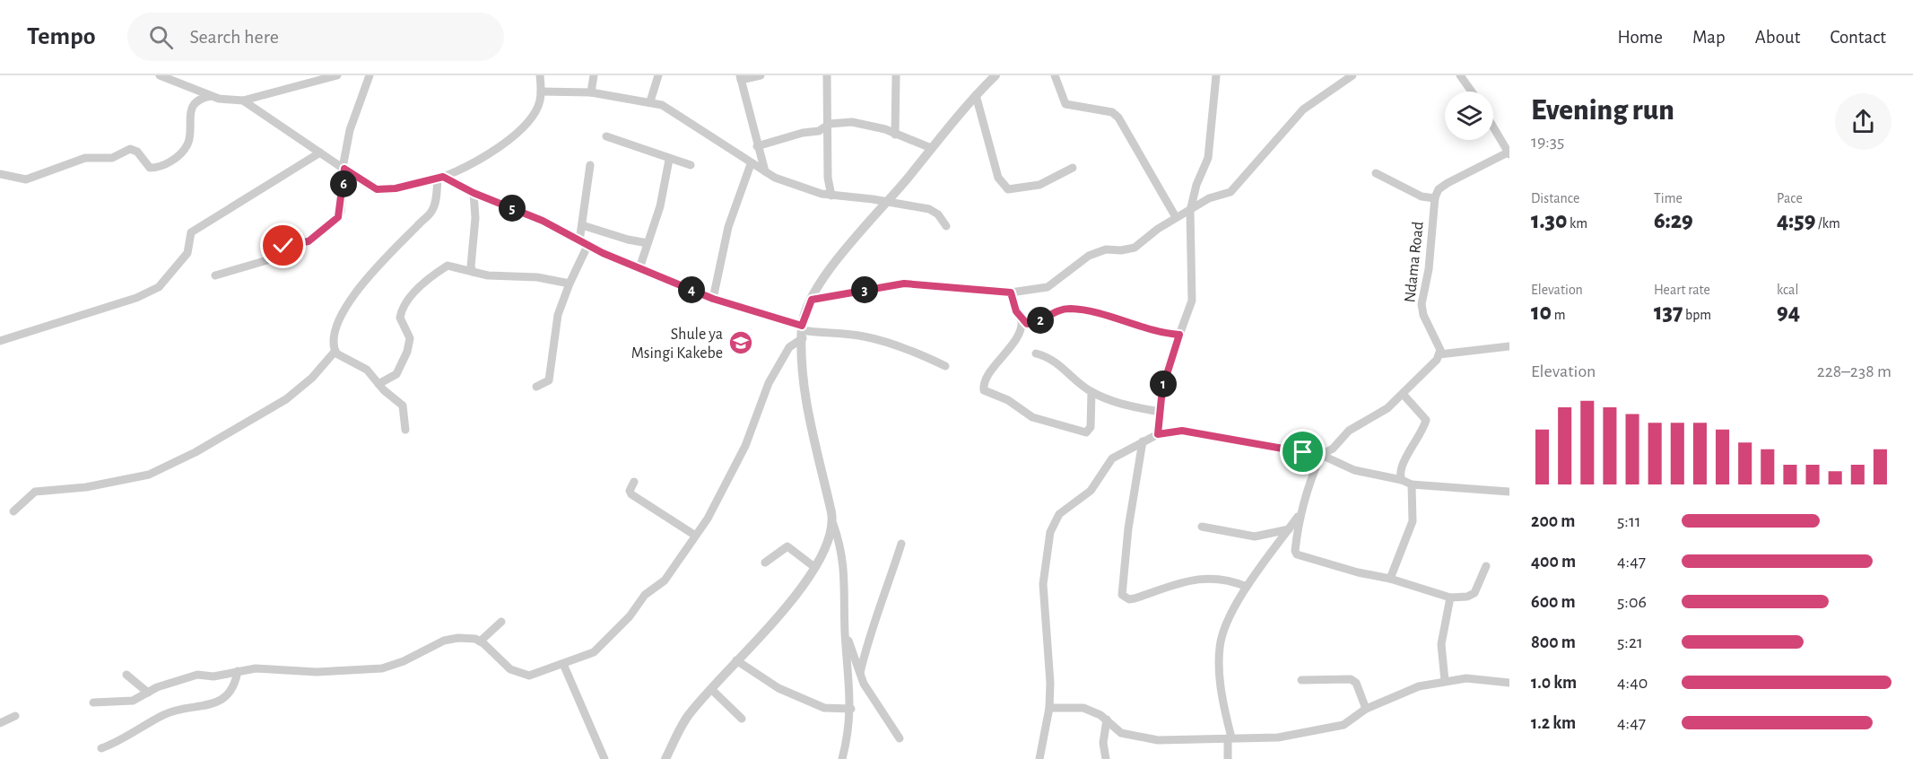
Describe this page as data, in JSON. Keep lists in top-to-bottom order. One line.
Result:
{"streets":{"street":["Ndama Road"]},"places":{"school or university":["Shule ya Msingi Kakebe"]},"page":{"header":"Tempo","search":"Search here","nav":["Home","Map","About","Contact"],"heading":["Evening run","19:35"],"stats":[["Distance","1.30 km"],["Time","6:29"],["Pace","4:59 /km"],["Elevation","10 m"],["Heart rate","137 bpm"],["kcal","94"]],"pins":["6","5","3","4","2","1"],"chart":["Elevation","228–238 m"],"list":[{"name":"200 m","note":"5:11"},{"name":"400 m","note":"4:47"},{"name":"600 m","note":"5:06"},{"name":"800 m","note":"5:21"},{"name":"1.0 km","note":"4:40"},{"name":"1.2 km","note":"4:47"}]}}
